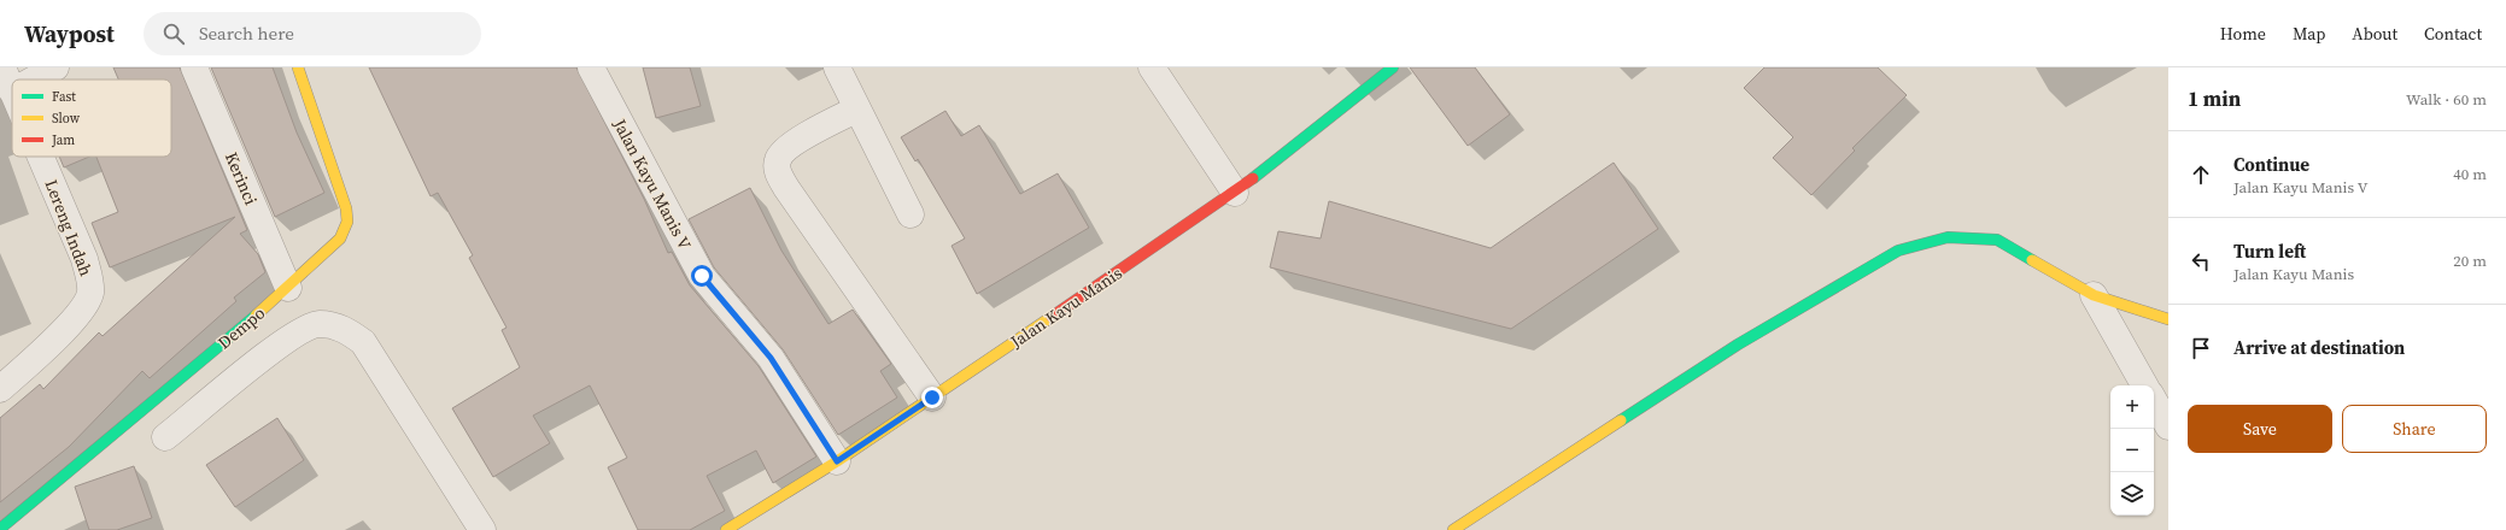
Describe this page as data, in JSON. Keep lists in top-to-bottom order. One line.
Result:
{"streets":{"street":["Kerinci","Jalan Kayu Manis V","Lereng Indah","Jalan Kayu Manis","Dempo"]},"crossings":[["Kerinci","Dempo"],["Jalan Kayu Manis V","Jalan Kayu Manis"]],"legend":["Fast","Slow","Jam"],"page":{"header":"Waypost","search":"Search here","nav":["Home","Map","About","Contact"],"heading":["1 min","Walk · 60 m"],"list":[["Continue","Jalan Kayu Manis V","40 m"],["Turn left","Jalan Kayu Manis","20 m"],"Arrive at destination"],"map_buttons":["+","−"],"buttons":["Save","Share"]}}
